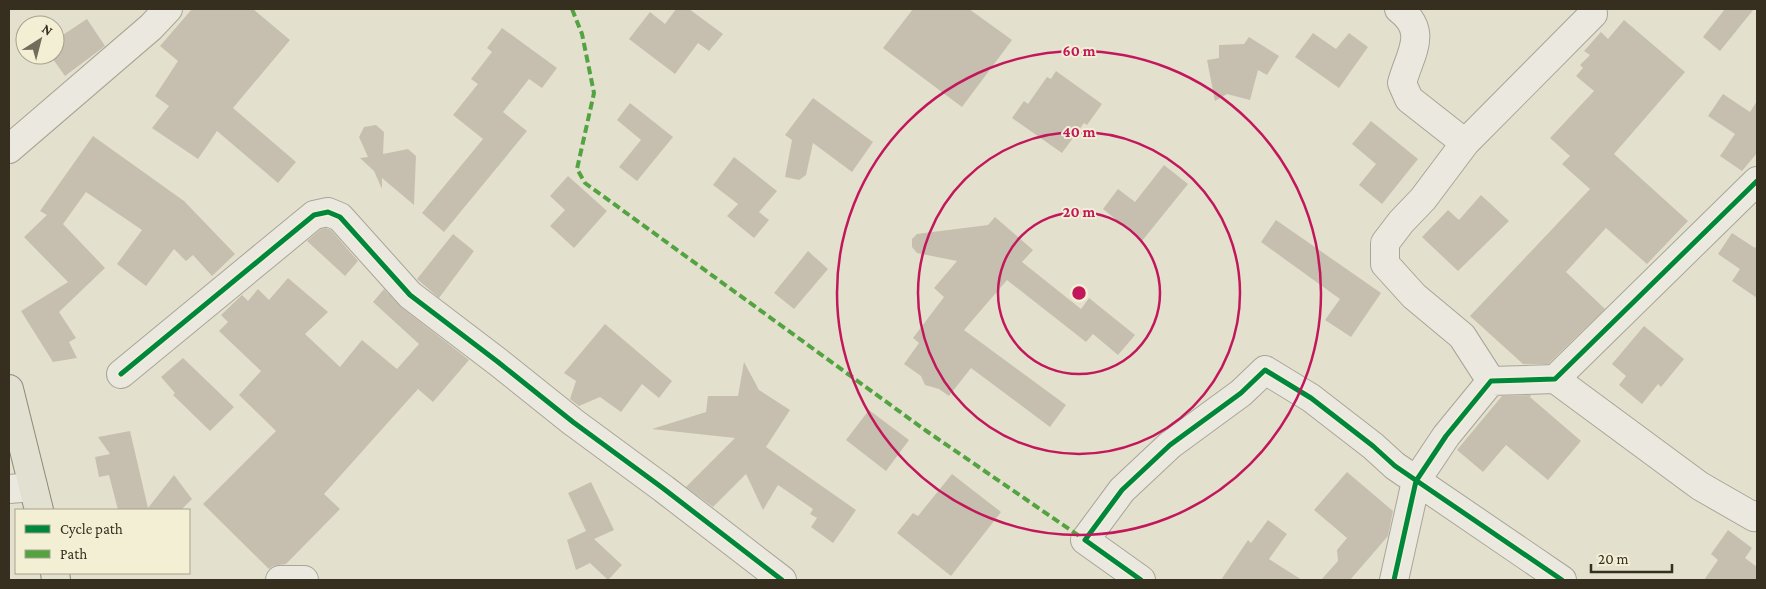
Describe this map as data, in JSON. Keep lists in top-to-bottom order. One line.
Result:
{"legend":["Cycle path","Path"],"scale_bar":"20 m","north":"top right","rings":["60 m","40 m","20 m"]}
